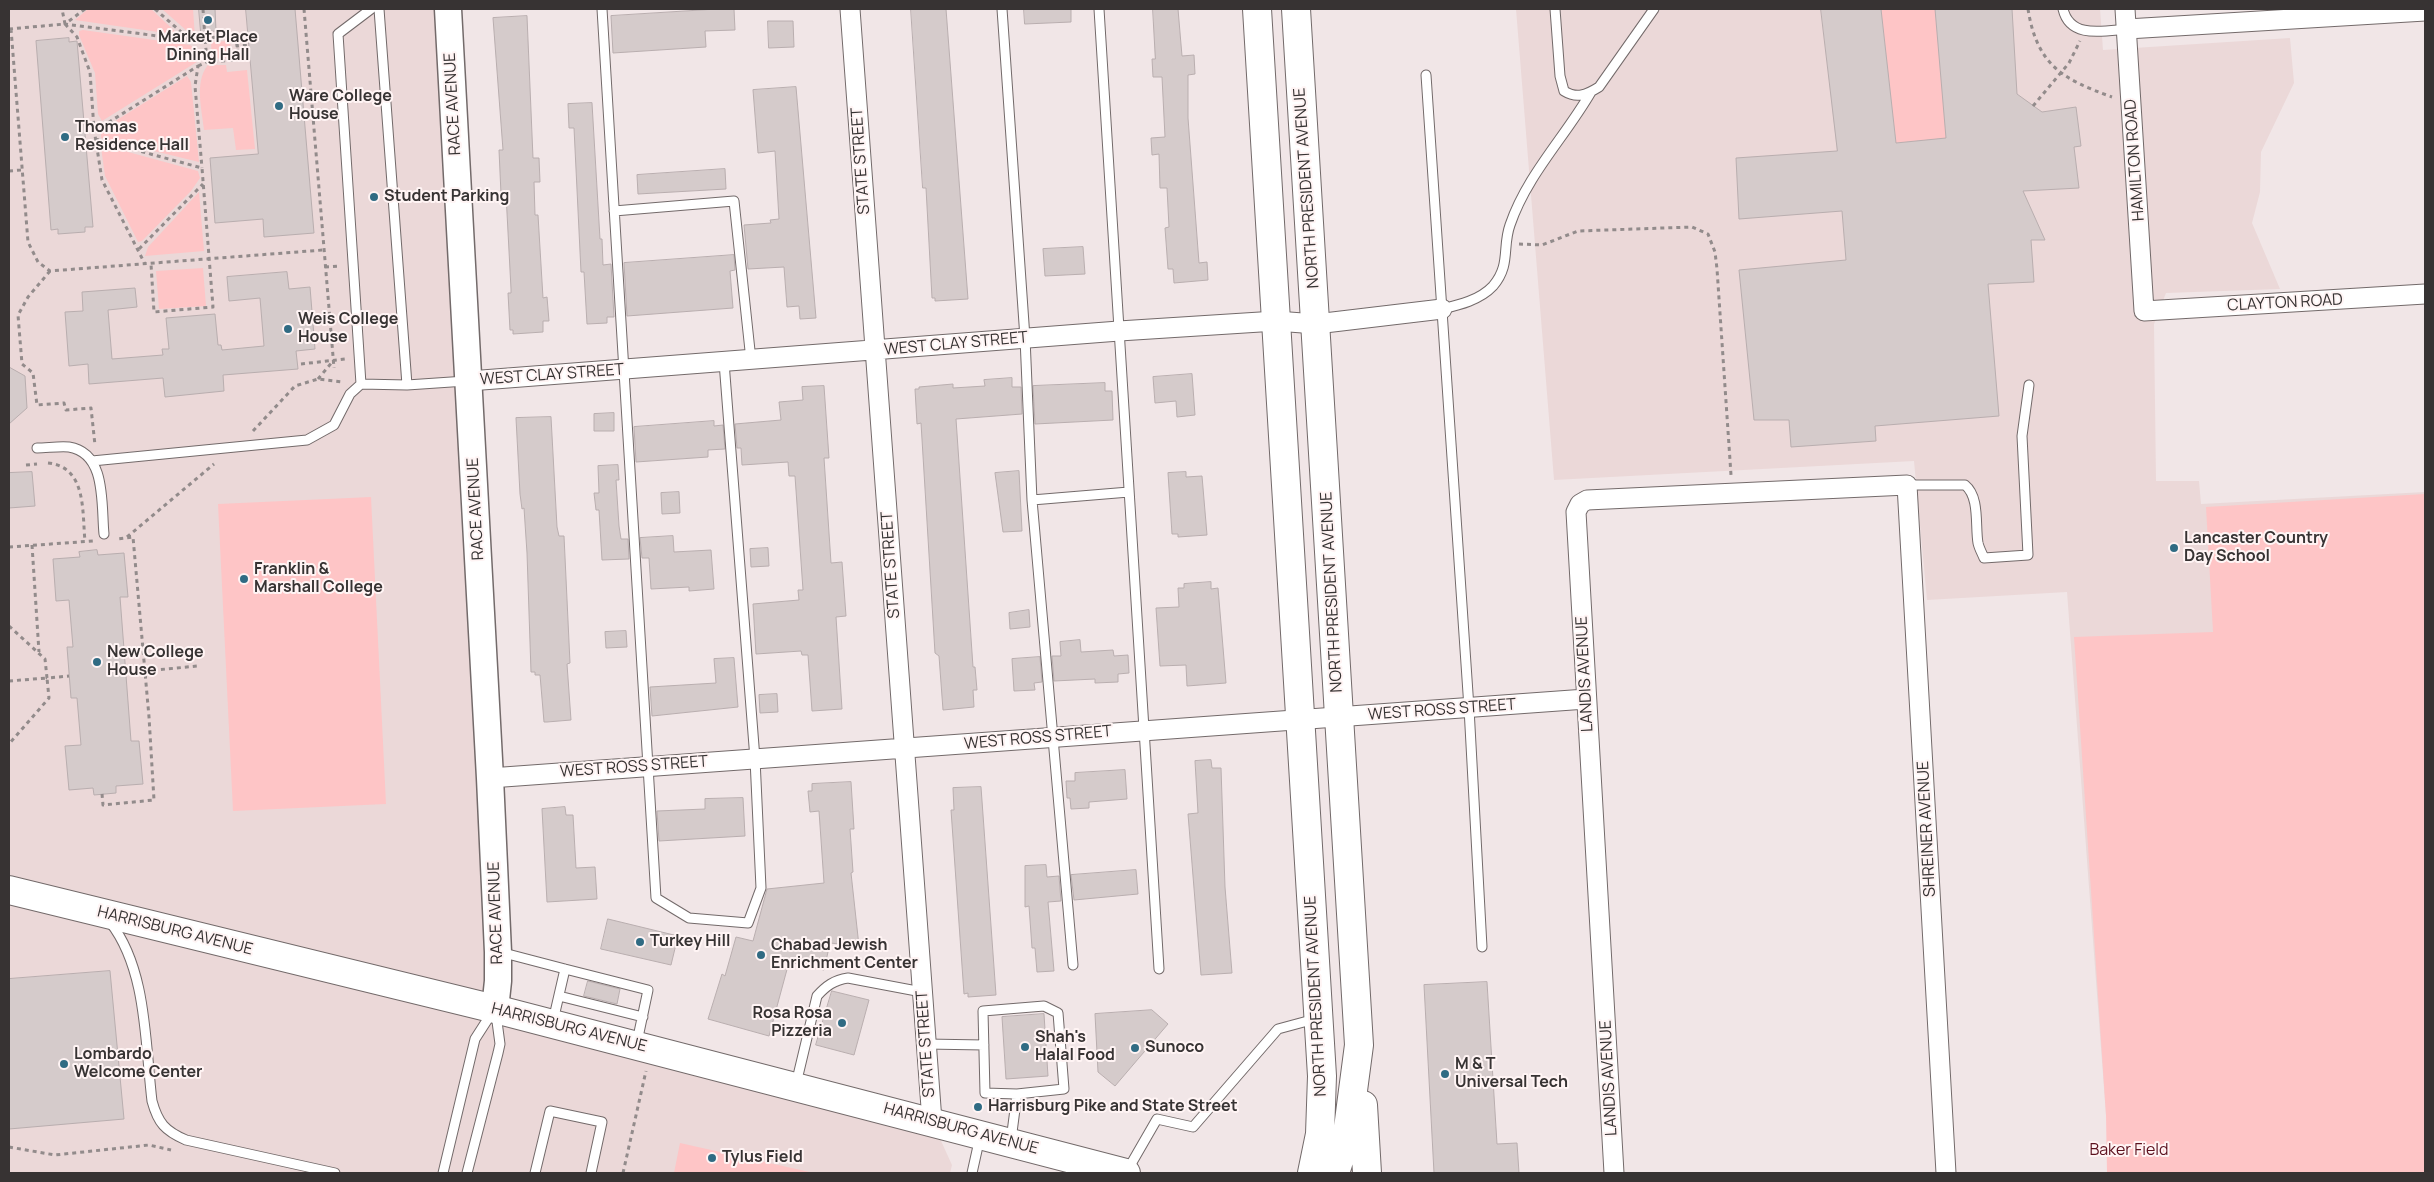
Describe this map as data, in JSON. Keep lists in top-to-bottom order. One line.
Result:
{"streets":{"main road":["RACE AVENUE","NORTH PRESIDENT AVENUE","HARRISBURG AVENUE"],"street":["HAMILTON ROAD","STATE STREET","CLAYTON ROAD","WEST CLAY STREET","LANDIS AVENUE","WEST ROSS STREET","SHREINER AVENUE"]},"crossings":[["RACE AVENUE","WEST CLAY STREET"],["RACE AVENUE","WEST ROSS STREET"],["RACE AVENUE","HARRISBURG AVENUE"],["HAMILTON ROAD","CLAYTON ROAD"],["STATE STREET","WEST CLAY STREET"],["STATE STREET","WEST ROSS STREET"],["STATE STREET","HARRISBURG AVENUE"],["NORTH PRESIDENT AVENUE","WEST CLAY STREET"],["NORTH PRESIDENT AVENUE","WEST ROSS STREET"],["LANDIS AVENUE","WEST ROSS STREET"],["LANDIS AVENUE","SHREINER AVENUE"]],"parks":["Baker Field"],"places":["Market Place Dining Hall","Ware College House","Thomas Residence Hall","Student Parking","Weis College House","Lancaster Country Day School","Franklin & Marshall College","New College House","Turkey Hill","Chabad Jewish Enrichment Center","Rosa Rosa Pizzeria","Shah's Halal Food","Sunoco","Lombardo Welcome Center","M & T Universal Tech","Harrisburg Pike and State Street","Tylus Field"]}
